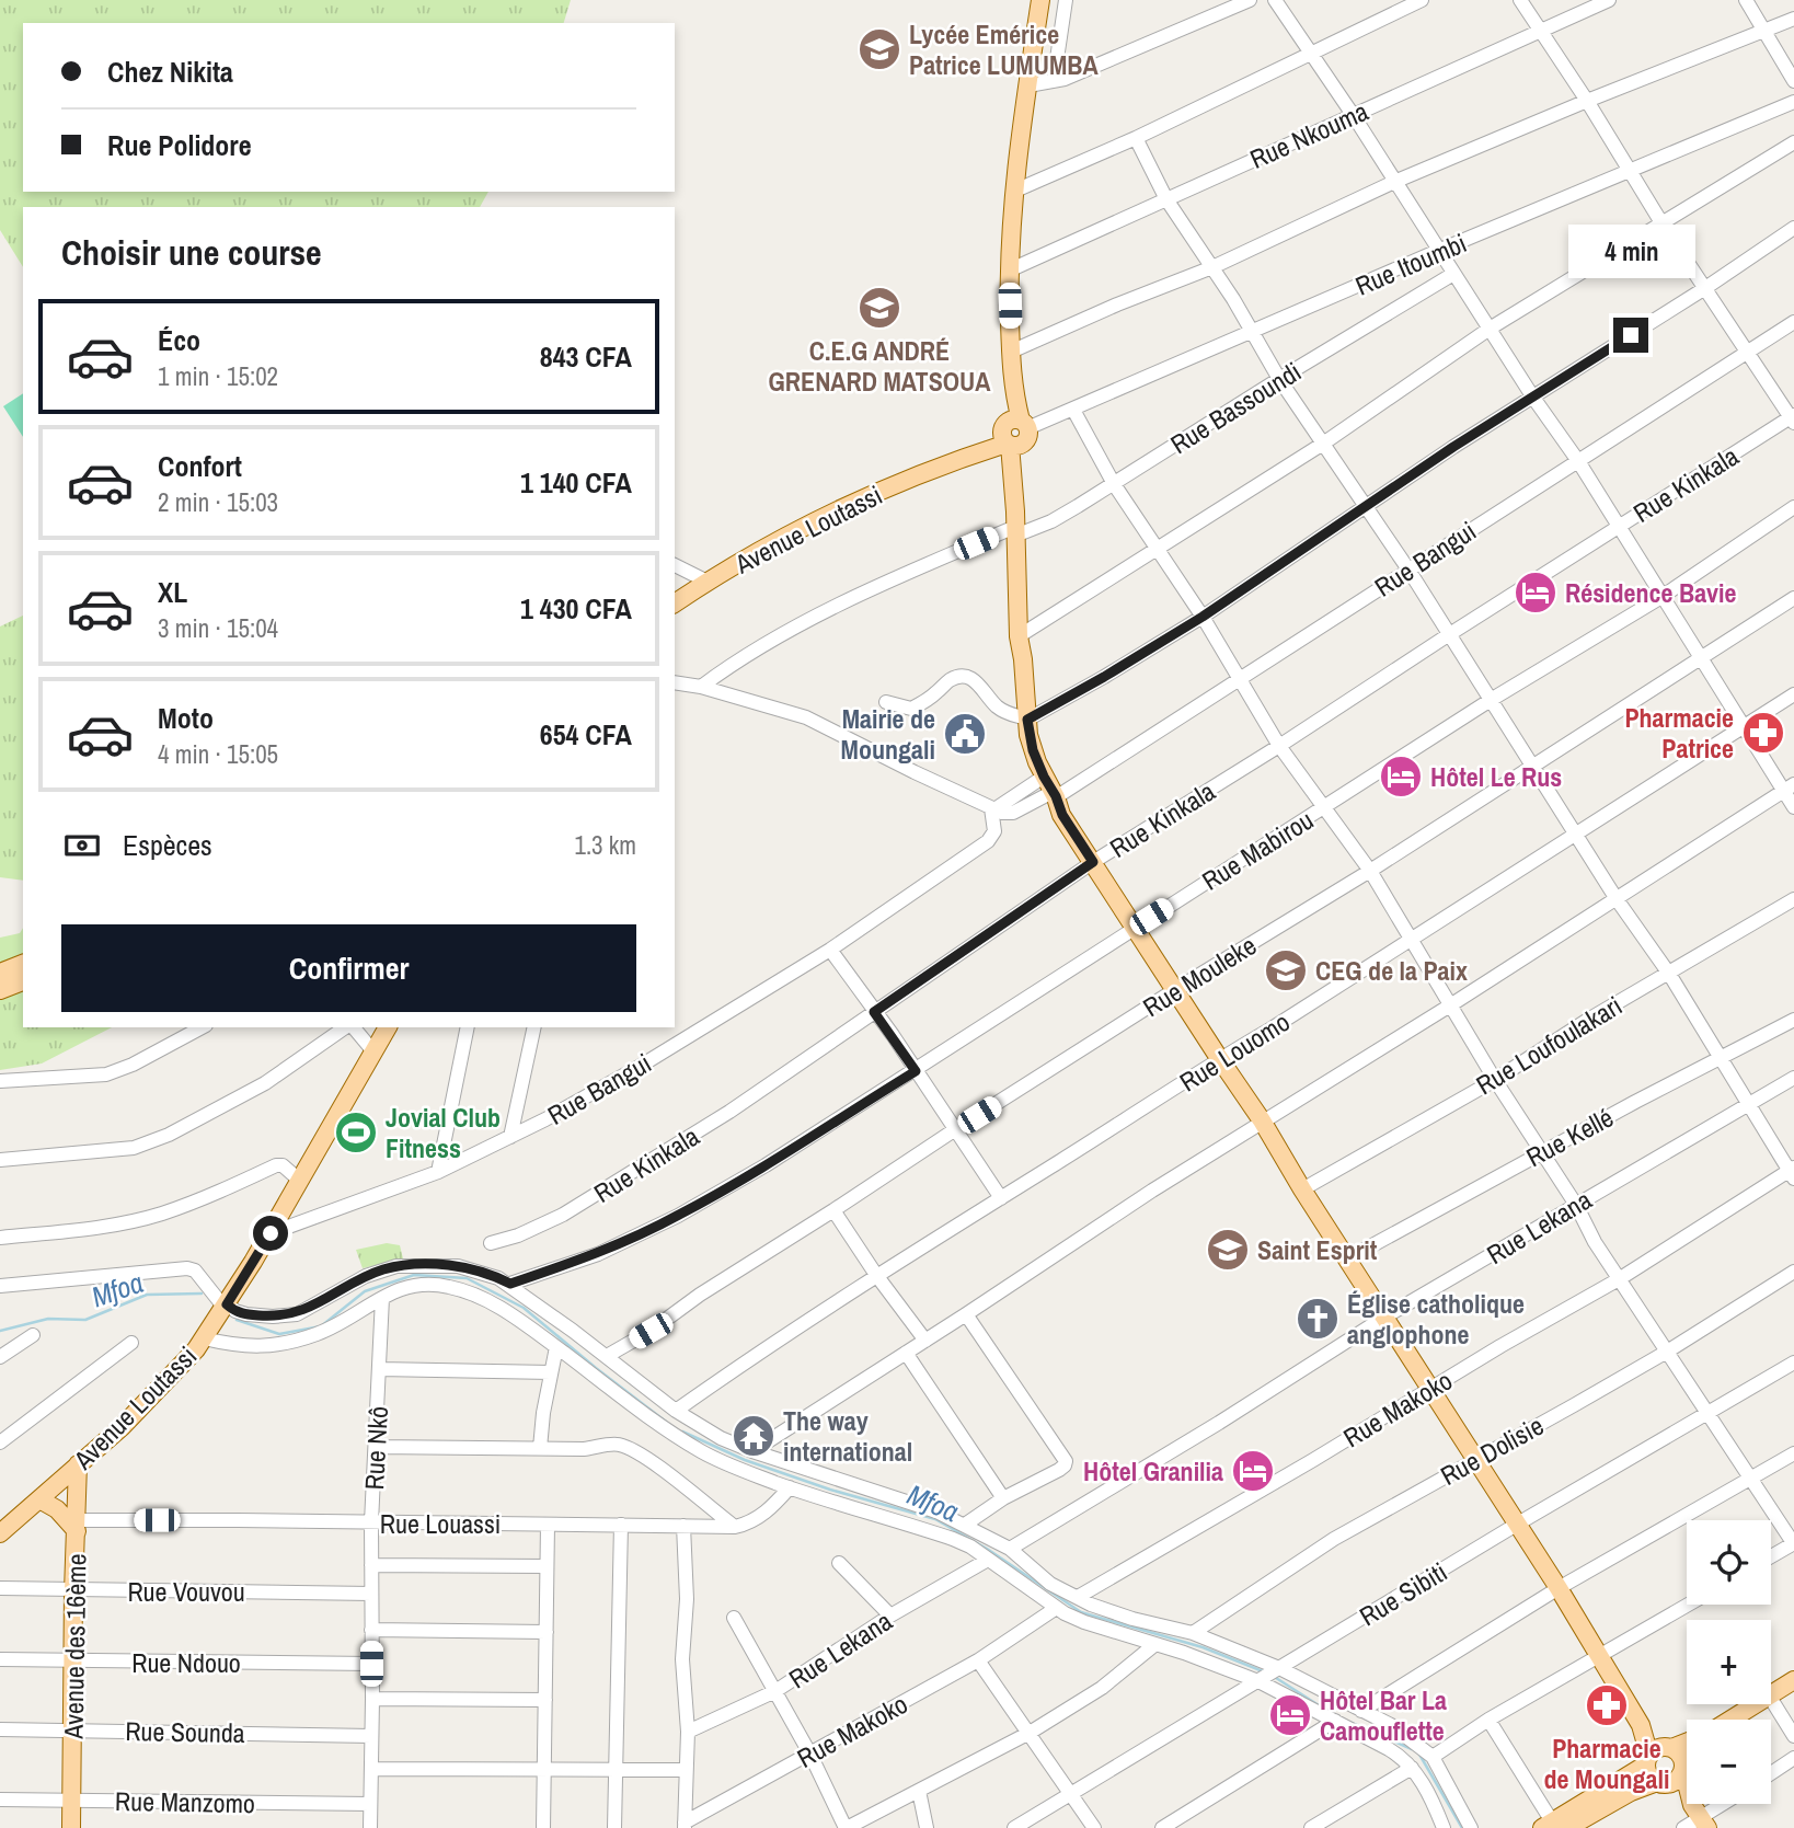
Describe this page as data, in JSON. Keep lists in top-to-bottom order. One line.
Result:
{"streets":{"main road":["Avenue Loutassi","Avenue des 16ème"],"street":["Rue Nkouma","Rue Itoumbi","Rue Bassoundi","Rue Kinkala","Rue Bangui","Rue Mabirou","Rue Mouleke","Rue Loufoulakari","Rue Louomo","Rue Kellé","Rue Lekana","Rue Makoko","Rue Nkô","Rue Dolisie","Rue Louassi","Rue Vouvou","Rue Sibiti","Rue Ndouo","Rue Sounda","Rue Manzomo"]},"crossings":[["Rue Itoumbi","Avenue Loutassi"],["Avenue Loutassi","Rue Bangui"],["Avenue Loutassi","Avenue des 16ème"],["Rue Nkô","Rue Louassi"],["Rue Nkô","Rue Vouvou"],["Rue Nkô","Rue Ndouo"],["Rue Nkô","Rue Sounda"],["Rue Nkô","Rue Manzomo"],["Rue Louassi","Avenue des 16ème"],["Rue Vouvou","Avenue des 16ème"],["Avenue des 16ème","Rue Ndouo"],["Avenue des 16ème","Rue Sounda"],["Avenue des 16ème","Rue Manzomo"]],"water":["Mfoa"],"places":{"school or university":["Lycée Emérice Patrice LUMUMBA","C.E.G ANDRÉ GRENARD MATSOUA","CEG de la Paix","Saint Esprit"],"hotel":["Résidence Bavie","Hôtel Le Rus","Hôtel Granilia","Hôtel Bar La Camouflette"],"pharmacy":["Pharmacie Patrice","Pharmacie de Moungali"],"public building":["Mairie de Moungali"],"sports":["Jovial Club Fitness"],"church":["Église catholique anglophone"],"temple":["The way international"]},"page":{"banner":["Chez Nikita","Rue Polidore"],"heading":"Choisir une course","bubble":"4 min","list":[{"name":"Éco","note":"1 min · 15:02","value":"843 CFA"},{"name":"Confort","note":"2 min · 15:03","value":"1 140 CFA"},{"name":"XL","note":"3 min · 15:04","value":"1 430 CFA"},{"name":"Moto","note":"4 min · 15:05","value":"654 CFA"}],"pay":["Espèces","1.3 km"],"buttons":"Confirmer","map_buttons":["+","−"]}}
